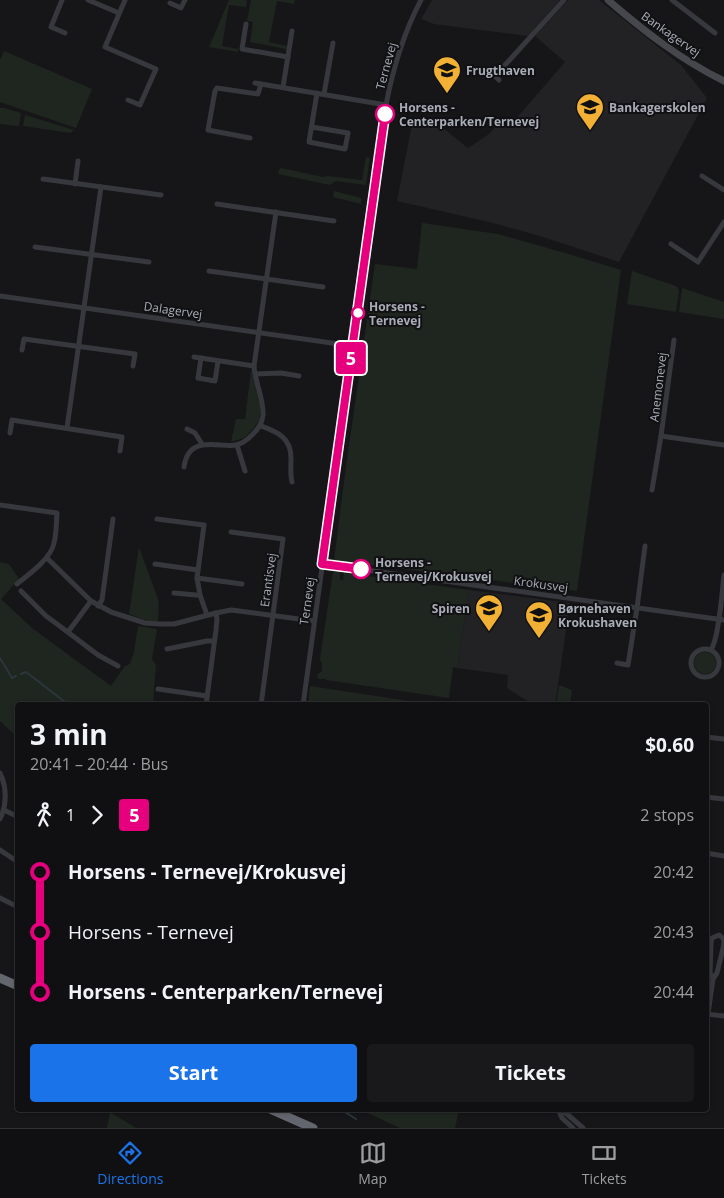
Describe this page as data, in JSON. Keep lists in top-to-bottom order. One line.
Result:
{"streets":{"street":["Bankagervej","Ternevej","Dalagervej","Anemonevej","Erantisvej","Krokusvej"]},"crossings":[["Ternevej","Dalagervej"],["Ternevej","Erantisvej"],["Ternevej","Krokusvej"]],"places":{"school or university":["Frugthaven","Bankagerskolen","Spiren","Børnehaven Krokushaven"],"other":["Horsens - Centerparken/Ternevej","Horsens - Ternevej","Horsens - Ternevej/Krokusvej"]},"lines":["bus line 5"],"page":{"on_map":"5","heading":["3 min","20:41 – 20:44 · Bus","$0.60"],"legs":["1","5","2 stops"],"list":[{"name":"Horsens - Ternevej/Krokusvej","value":"20:42"},{"name":"Horsens - Ternevej","value":"20:43"},{"name":"Horsens - Centerparken/Ternevej","value":"20:44"}],"buttons":["Start","Tickets"],"tabs":["Directions","Map","Tickets"]}}
